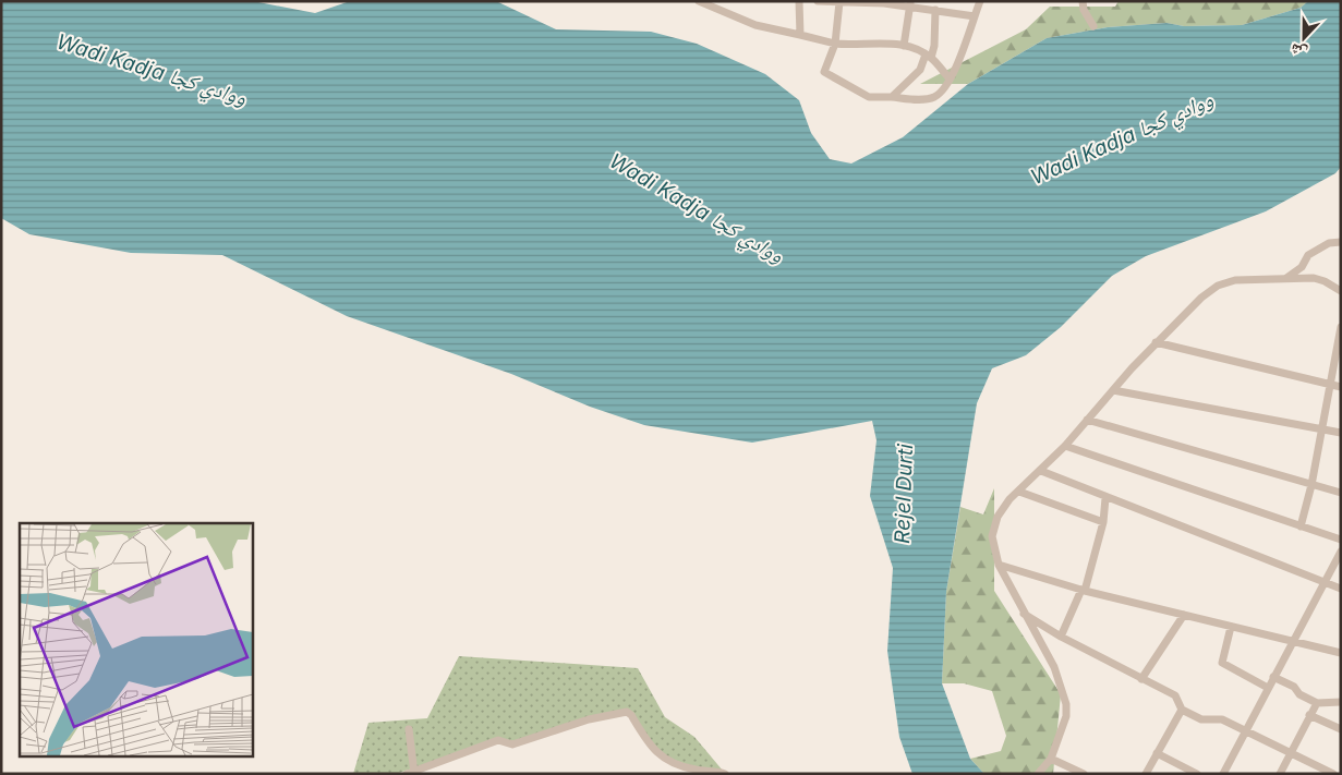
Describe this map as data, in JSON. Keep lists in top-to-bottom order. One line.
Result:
{"water":["Wadi Kadja ووادي كجا","Rejel Durti"],"north":"bottom"}
